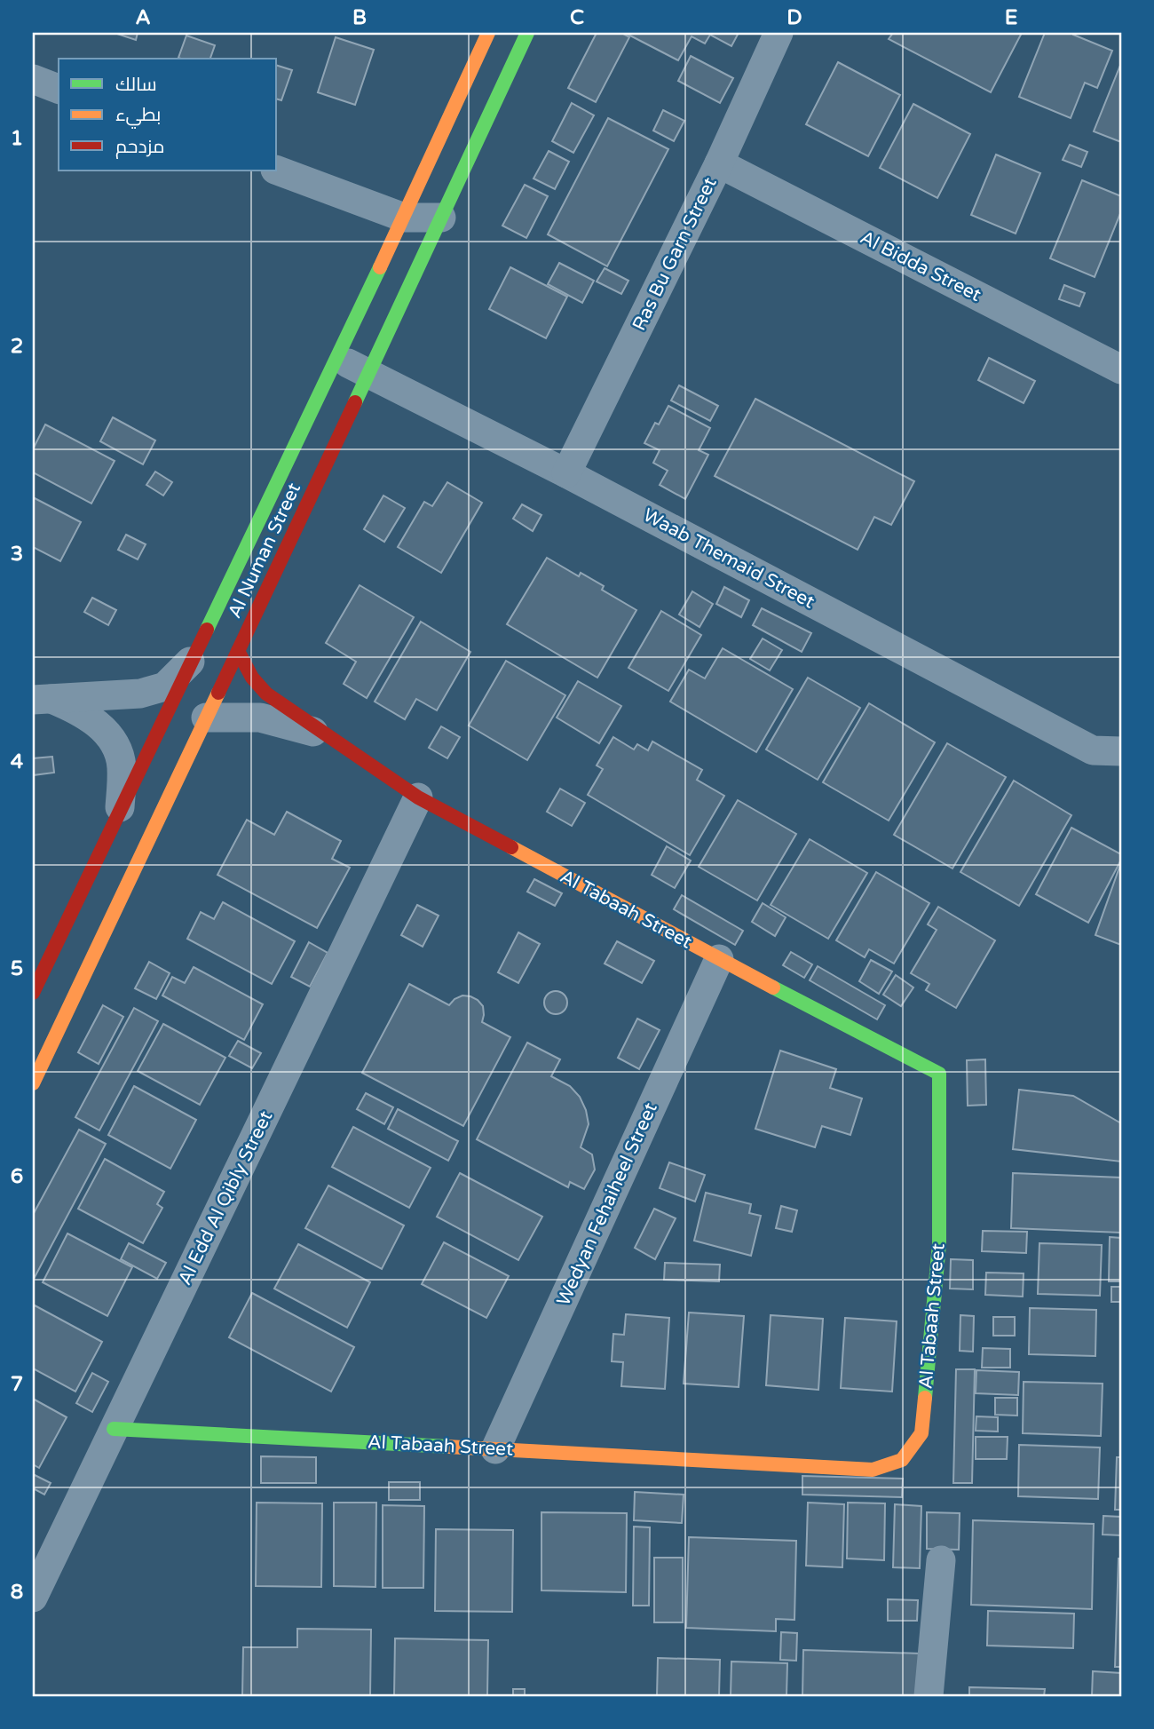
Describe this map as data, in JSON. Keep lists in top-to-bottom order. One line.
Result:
{"streets":{"street":["Ras Bu Garn Street","Al Bidda Street","Al Numan Street","Waab Themaid Street","Al Tabaah Street","Al Edd Al Qibly Street","Wedyan Fehaiheel Street"]},"crossings":[["Ras Bu Garn Street","Al Bidda Street"],["Ras Bu Garn Street","Waab Themaid Street"],["Al Numan Street","Waab Themaid Street"],["Al Numan Street","Al Tabaah Street"],["Al Tabaah Street","Al Edd Al Qibly Street"],["Al Tabaah Street","Wedyan Fehaiheel Street"]],"legend":["سالك","بطيء","مزدحم"],"grid":{"columns":["A","B","C","D","E"],"rows":["1","2","3","4","5","6","7","8"]}}
